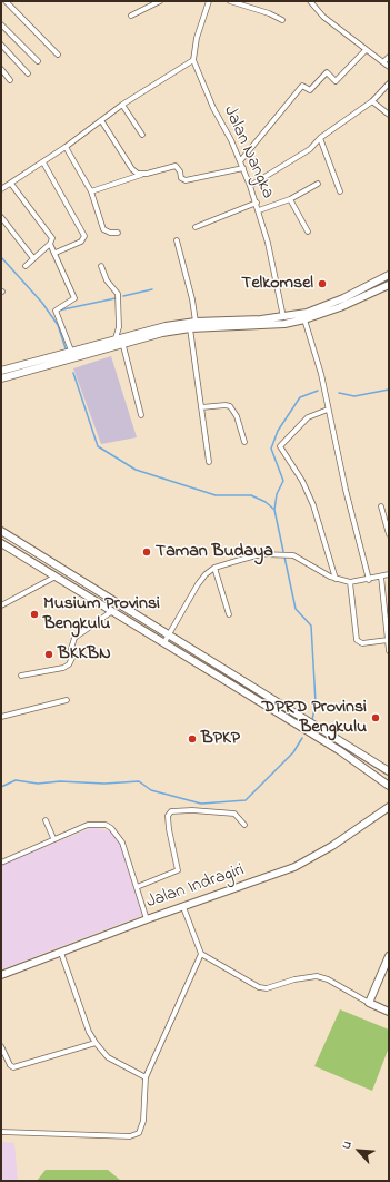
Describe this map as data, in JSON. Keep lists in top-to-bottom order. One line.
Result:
{"streets":{"main road":["Jalan Indragiri"],"street":["Jalan Nangka"]},"places":["Telkomsel","Taman Budaya","Musium Provinsi Bengkulu","BKKBN","DPRD Provinsi Bengkulu","BPKP"],"north":"top left"}
